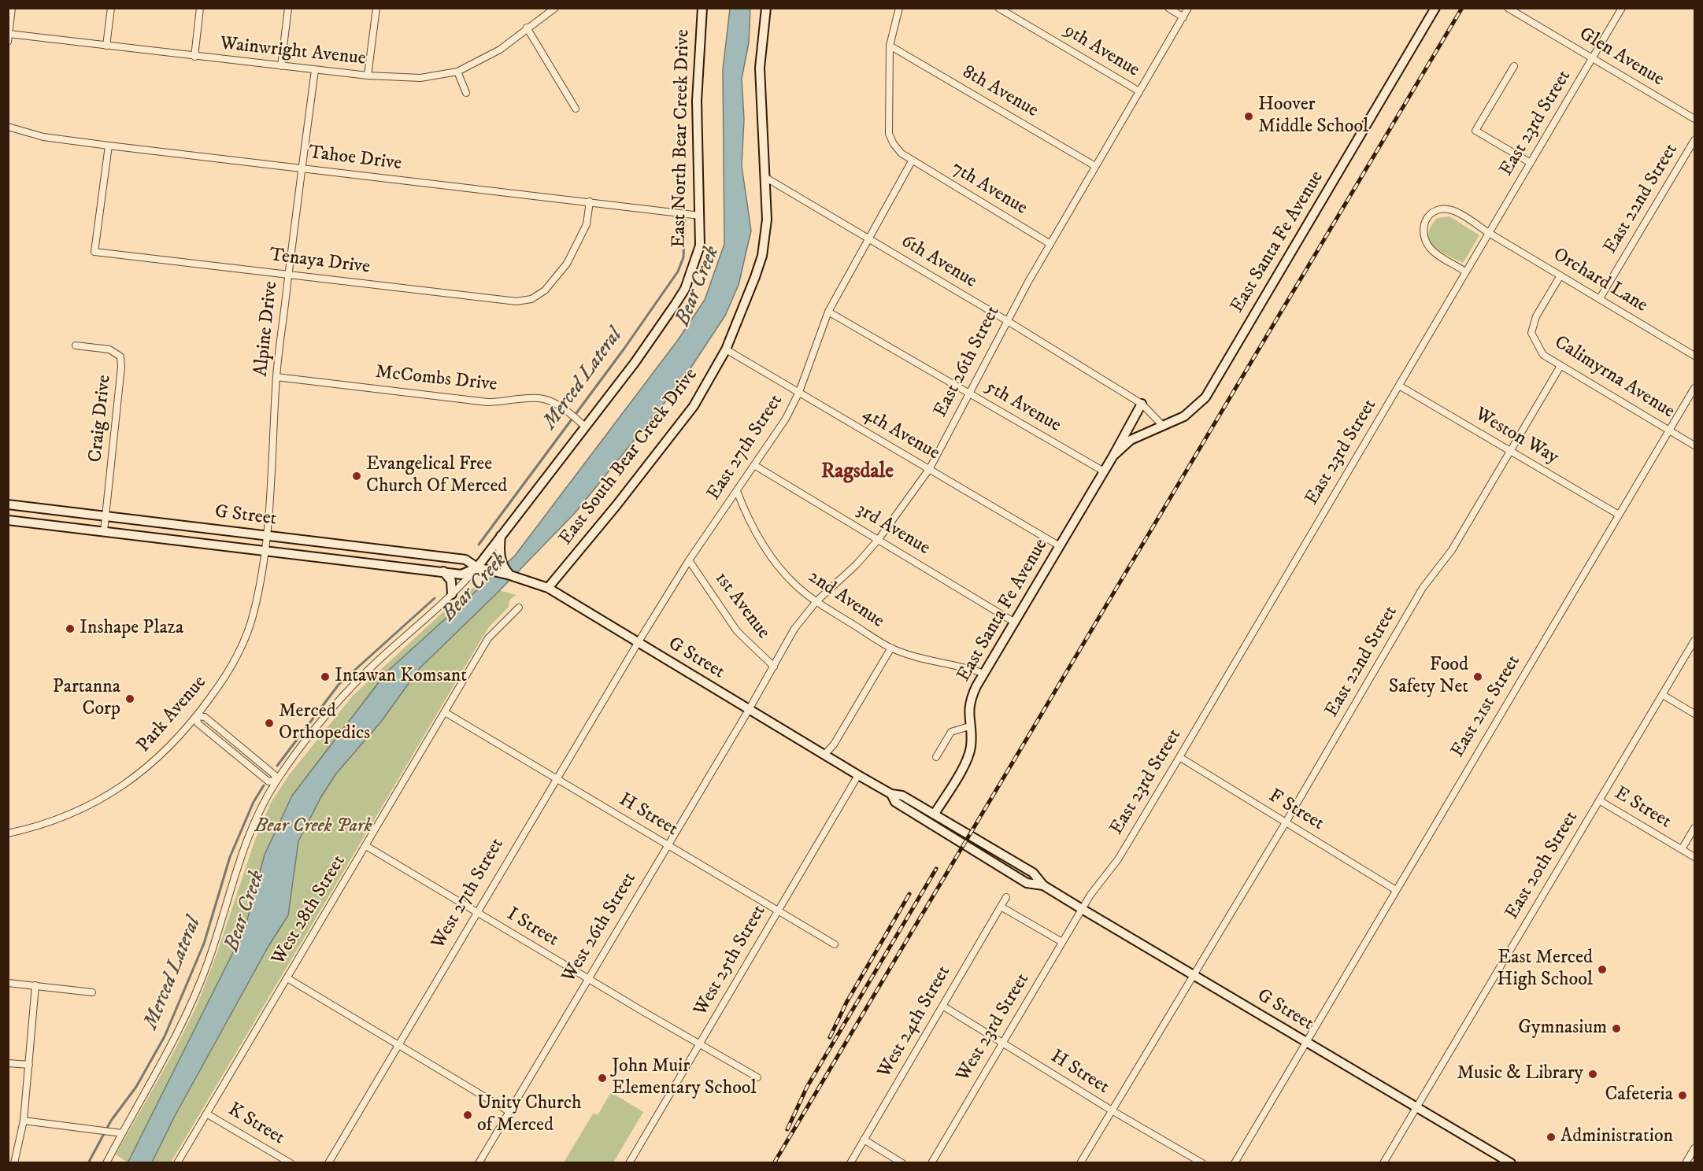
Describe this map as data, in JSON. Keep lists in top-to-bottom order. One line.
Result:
{"streets":{"main road":["East North Bear Creek Drive","East Santa Fe Avenue","East South Bear Creek Drive","G Street"],"street":["9th Avenue","Wainwright Avenue","Glen Avenue","8th Avenue","East 23rd Street","Tahoe Drive","7th Avenue","East 22nd Street","Tenaya Drive","6th Avenue","Orchard Lane","Alpine Drive","East 26th Street","Calimyrna Avenue","McCombs Drive","5th Avenue","Craig Drive","4th Avenue","Weston Way","East 27th Street","3rd Avenue","2nd Avenue","1st Avenue","East 21st Street","Park Avenue","E Street","F Street","H Street","East 20th Street","West 27th Street","West 28th Street","I Street","West 26th Street","West 25th Street","West 24th Street","West 23rd Street","K Street"]},"crossings":[["9th Avenue","East 26th Street"],["Wainwright Avenue","Alpine Drive"],["Glen Avenue","East 23rd Street"],["8th Avenue","7th Avenue"],["8th Avenue","East 26th Street"],["East 23rd Street","Orchard Lane"],["East 23rd Street","Weston Way"],["East 23rd Street","G Street"],["East 23rd Street","F Street"],["East 23rd Street","West 23rd Street"],["East North Bear Creek Drive","Tahoe Drive"],["East North Bear Creek Drive","McCombs Drive"],["East North Bear Creek Drive","G Street"],["Tahoe Drive","Tenaya Drive"],["Tahoe Drive","Alpine Drive"],["7th Avenue","East 26th Street"],["7th Avenue","East 27th Street"],["East 22nd Street","Orchard Lane"],["East 22nd Street","Calimyrna Avenue"],["East 22nd Street","Weston Way"],["East 22nd Street","G Street"],["East 22nd Street","F Street"],["East 22nd Street","H Street"],["East Santa Fe Avenue","6th Avenue"],["East Santa Fe Avenue","5th Avenue"],["East Santa Fe Avenue","4th Avenue"],["East Santa Fe Avenue","G Street"],["East Santa Fe Avenue","3rd Avenue"],["East Santa Fe Avenue","2nd Avenue"],["Tenaya Drive","Alpine Drive"],["6th Avenue","East 26th Street"],["6th Avenue","East 27th Street"],["6th Avenue","East South Bear Creek Drive"],["Orchard Lane","Calimyrna Avenue"],["Alpine Drive","McCombs Drive"],["Alpine Drive","G Street"],["Alpine Drive","Park Avenue"],["East 26th Street","5th Avenue"],["East 26th Street","4th Avenue"],["East 26th Street","G Street"],["East 26th Street","3rd Avenue"],["East 26th Street","2nd Avenue"],["East 26th Street","1st Avenue"],["East 26th Street","West 26th Street"],["Calimyrna Avenue","East 21st Street"],["5th Avenue","East 27th Street"],["Craig Drive","G Street"],["4th Avenue","East 27th Street"],["4th Avenue","East South Bear Creek Drive"],["Weston Way","East 21st Street"],["East 27th Street","G Street"],["East 27th Street","3rd Avenue"],["East 27th Street","2nd Avenue"],["East 27th Street","1st Avenue"],["East 27th Street","West 27th Street"],["East South Bear Creek Drive","G Street"],["G Street","East 21st Street"],["G Street","Park Avenue"],["G Street","East 20th Street"],["G Street","West 27th Street"],["G Street","West 26th Street"],["G Street","West 25th Street"],["G Street","West 23rd Street"],["East 21st Street","F Street"],["E Street","East 20th Street"],["H Street","West 27th Street"],["H Street","West 28th Street"],["H Street","West 26th Street"],["H Street","West 25th Street"],["H Street","West 24th Street"],["H Street","West 23rd Street"],["West 27th Street","I Street"],["West 28th Street","I Street"],["West 28th Street","K Street"],["I Street","West 26th Street"],["I Street","West 25th Street"]],"districts":["Ragsdale"],"water":["Bear Creek","Merced Lateral"],"parks":["Bear Creek Park"],"places":["Hoover Middle School","Evangelical Free Church Of Merced","Inshape Plaza","Intawan Komsant","Food Safety Net","Partanna Corp","Merced Orthopedics","East Merced High School","Gymnasium","Music & Library","John Muir Elementary School","Cafeteria","Unity Church of Merced","Administration"]}
